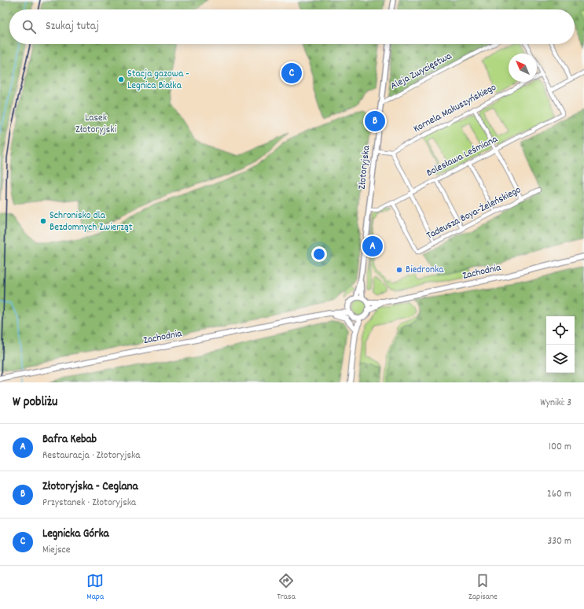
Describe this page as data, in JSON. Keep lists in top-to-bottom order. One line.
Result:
{"streets":{"main road":["Zachodnia"],"street":["Aleja Zwycięstwa","Kornela Makuszyńskiego","Bolesława Leśmiana","Złotoryjska","Tadeusza Boya-Żeleńskiego"]},"crossings":[["Aleja Zwycięstwa","Złotoryjska"],["Bolesława Leśmiana","Złotoryjska"],["Bolesława Leśmiana","Tadeusza Boya-Żeleńskiego"],["Złotoryjska","Zachodnia"]],"parks":["Lasek Złotoryjski"],"places":["Stacja gazowa - Legnica Białka","Schronisko dla Bezdomnych Zwierząt","Biedronka"],"north":"top left","page":{"search":"Szukaj tutaj","pins":["C","B","A"],"heading":["W pobliżu","Wyniki: 3"],"list":[{"mark":"A","name":"Bafra Kebab","note":"Restauracja · Złotoryjska","value":"100 m"},{"mark":"B","name":"Złotoryjska - Ceglana","note":"Przystanek · Złotoryjska","value":"260 m"},{"mark":"C","name":"Legnicka Górka","note":"Miejsce","value":"330 m"}],"nav":["Mapa","Trasa","Zapisane"]}}
